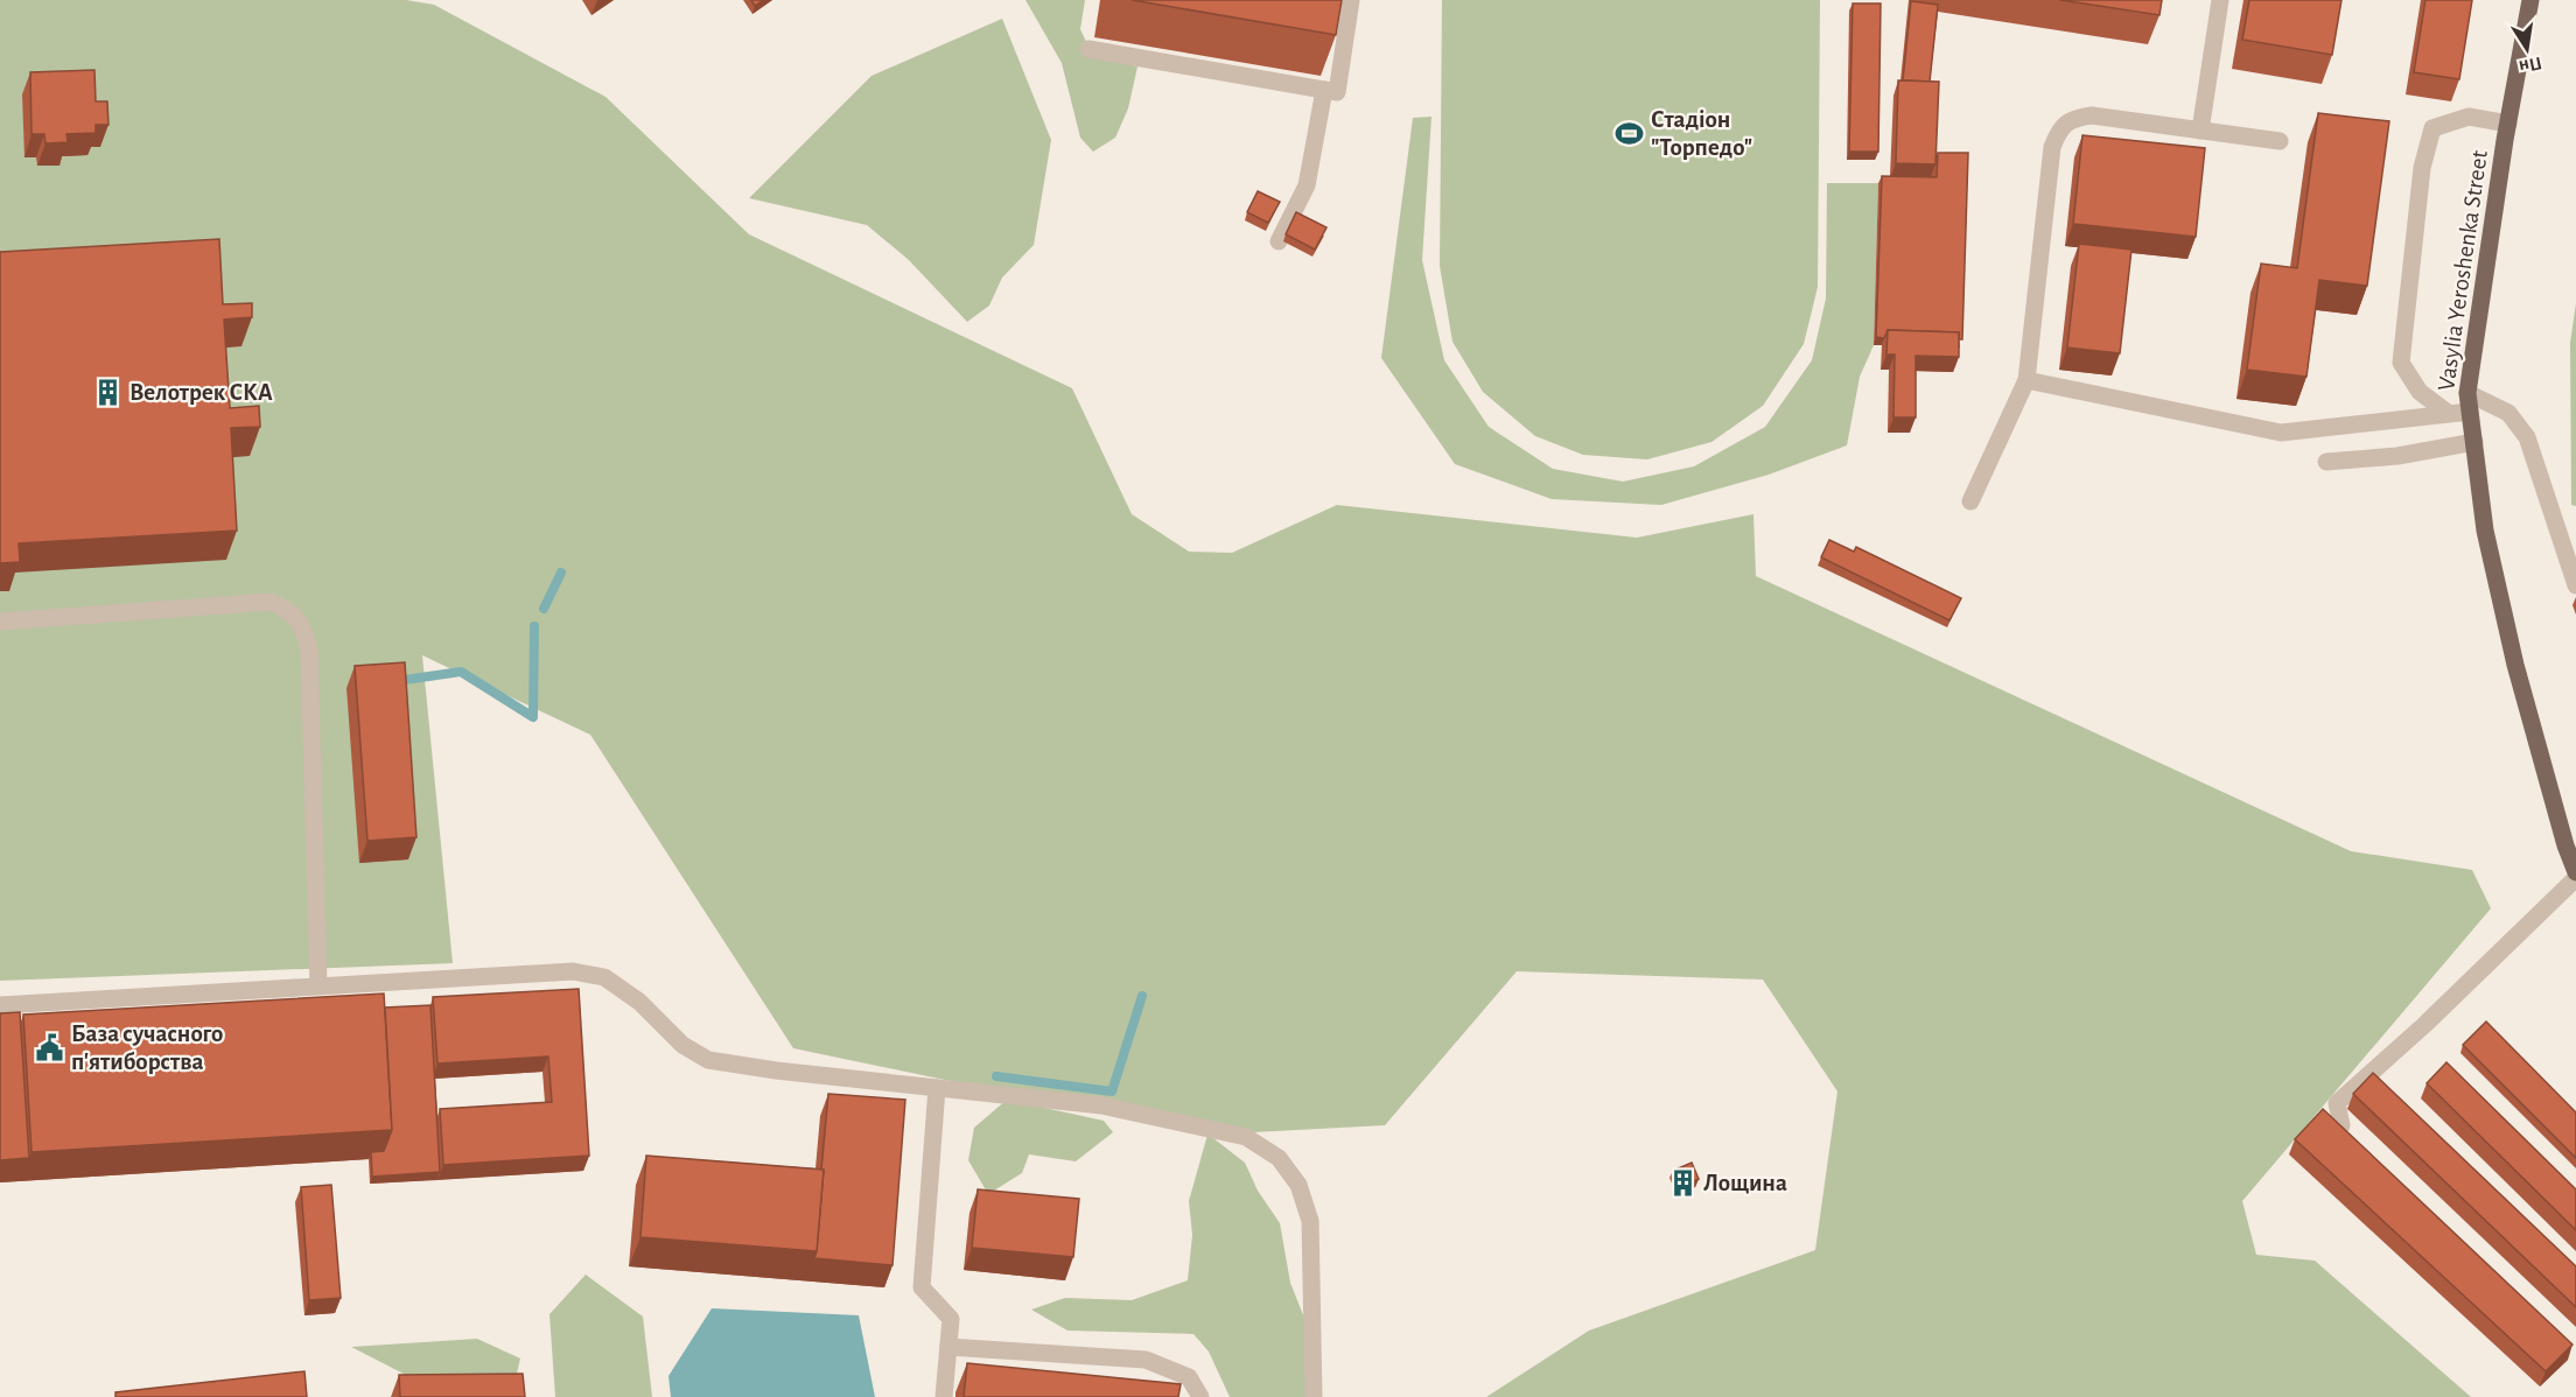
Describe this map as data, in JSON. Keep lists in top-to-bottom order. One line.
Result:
{"streets":{"main road":["Vasylia Yeroshenka Street"]},"places":{"sports":["Стадіон \"Торпедо\""],"building":["Велотрек СКА","Лощина"],"public building":["База сучасного п'ятиборства"]},"north":"bottom"}
